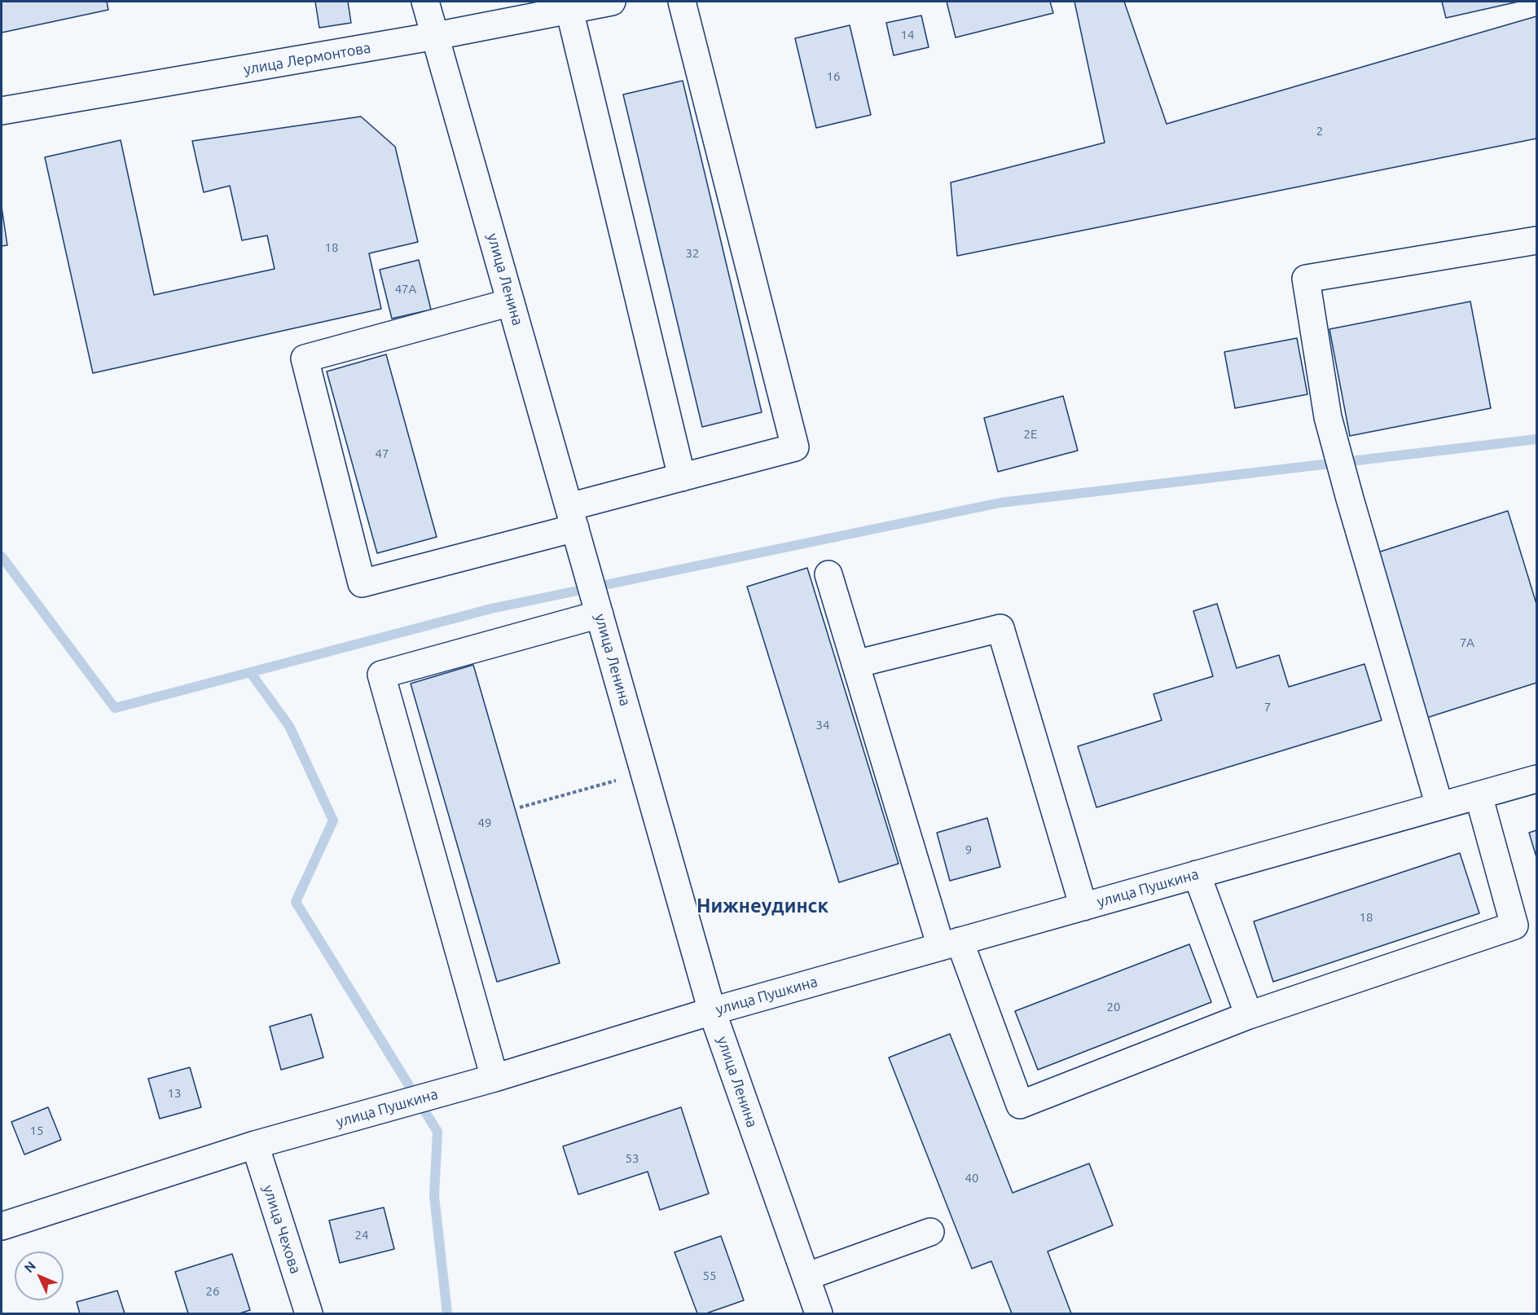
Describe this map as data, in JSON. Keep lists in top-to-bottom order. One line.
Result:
{"streets":{"street":["улица Лермонтова","улица Ленина","улица Пушкина","улица Чехова"]},"crossings":[["улица Лермонтова","улица Ленина"],["улица Ленина","улица Пушкина"],["улица Пушкина","улица Чехова"]],"districts":["Нижнеудинск"],"house_numbers":["14","16","2","18","32","47А","2Е","47","7А","7","34","49","9","18","20","13","15","53","40","24","55","26"],"north":"top left"}
